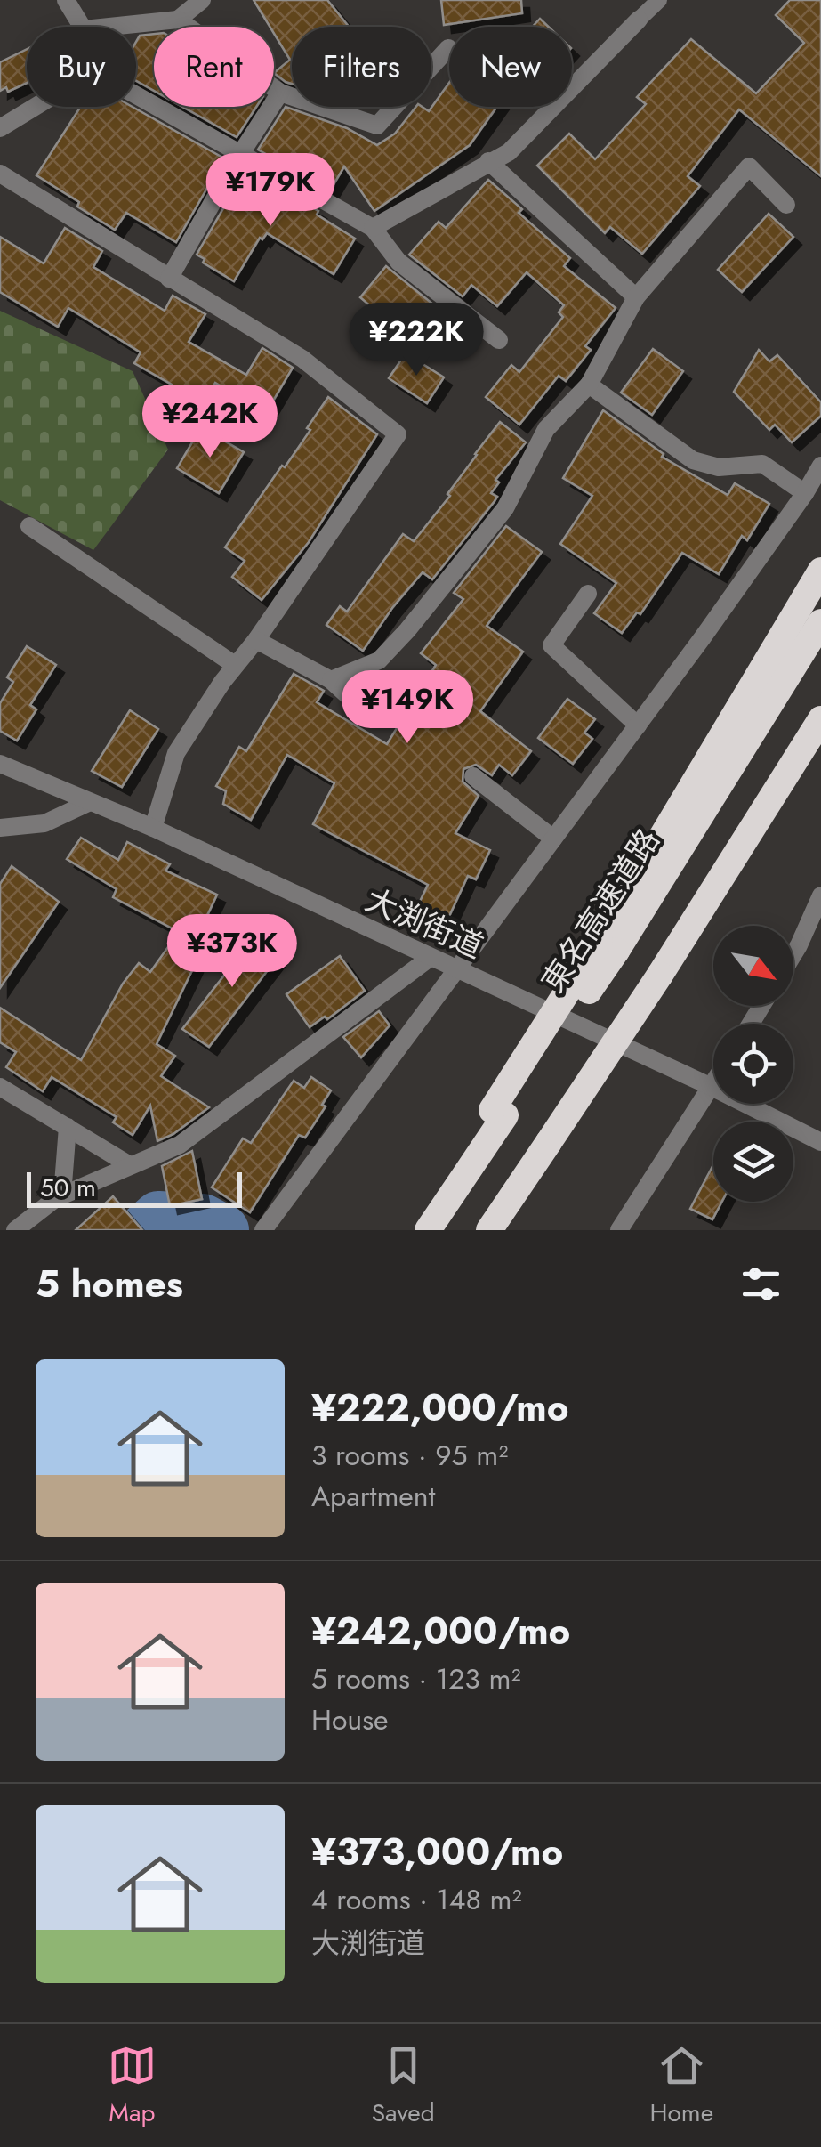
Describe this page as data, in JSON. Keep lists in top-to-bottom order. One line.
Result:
{"streets":{"highway":["東名高速道路"],"street":["大渕街道"]},"scale_bar":"50 m","north":"bottom right","page":{"chip":["Buy","Rent","Filters","New"],"price":["¥179K","¥222K","¥242K","¥149K","¥373K"],"scale":"50 m","heading":"5 homes","list":[{"name":"¥222,000/mo","note":"3 rooms · 95 m² · Apartment"},{"name":"¥242,000/mo","note":"5 rooms · 123 m² · House"},{"name":"¥373,000/mo","note":"4 rooms · 148 m² · 大渕街道"}],"tabs":["Map","Saved","Home"]}}
